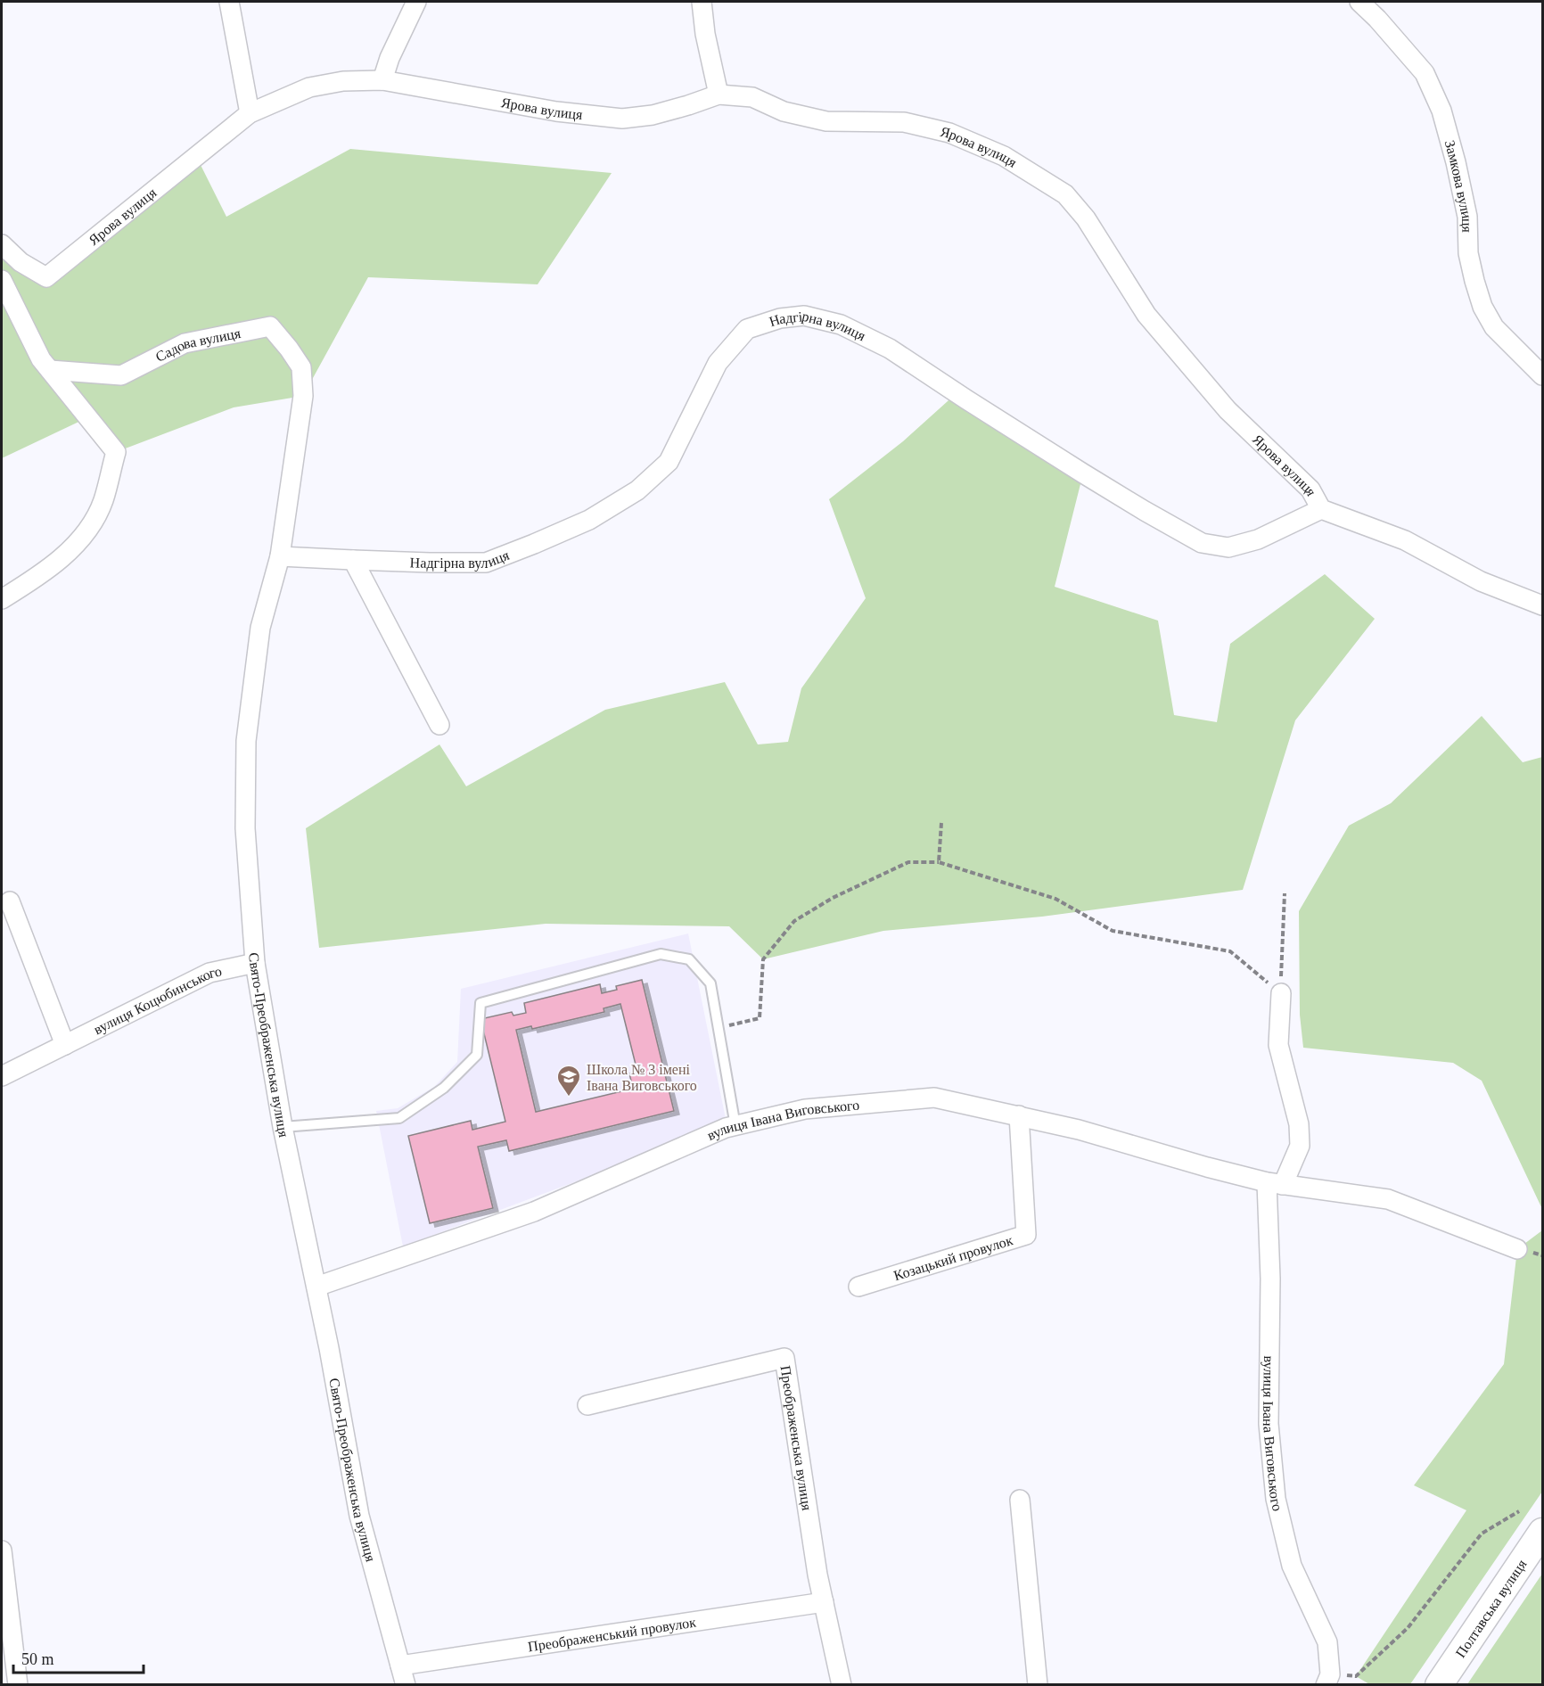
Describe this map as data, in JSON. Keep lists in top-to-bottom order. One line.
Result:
{"streets":{"main road":["Полтавська вулиця"],"street":["Ярова вулиця","Замкова вулиця","Надгірна вулиця","Садова вулиця","вулиця Коцюбинського","Свято-Преображенська вулиця","вулиця Івана Виговського","Козацький провулок","Преображенська вулиця","Преображенський провулок"]},"crossings":[["Ярова вулиця","Надгірна вулиця"],["Надгірна вулиця","Свято-Преображенська вулиця"],["Садова вулиця","Свято-Преображенська вулиця"],["вулиця Коцюбинського","Свято-Преображенська вулиця"],["Свято-Преображенська вулиця","вулиця Івана Виговського"],["Свято-Преображенська вулиця","Преображенський провулок"],["вулиця Івана Виговського","Козацький провулок"],["Преображенська вулиця","Преображенський провулок"]],"places":{"school or university":["Школа № 3 імені Івана Виговського"]},"scale_bar":"50 m"}
